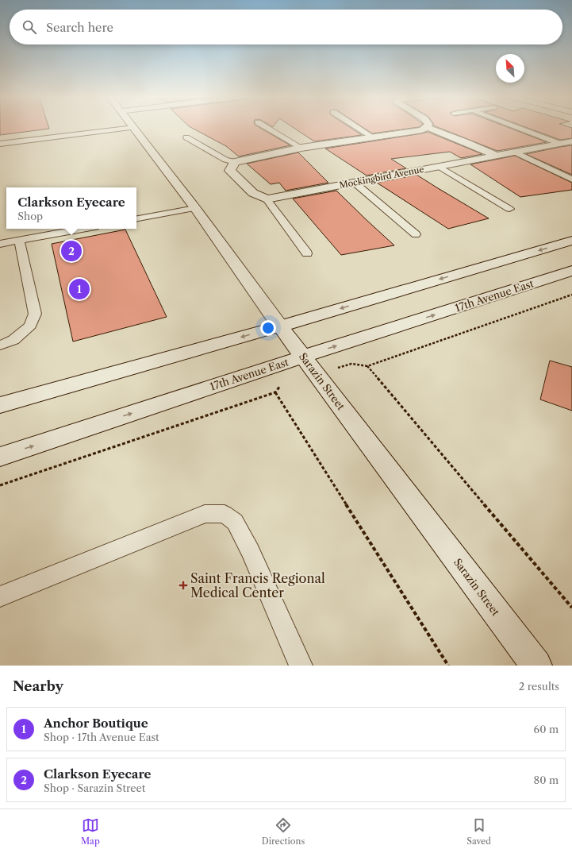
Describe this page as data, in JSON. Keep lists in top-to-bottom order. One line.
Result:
{"streets":{"street":["Mockingbird Avenue","17th Avenue East","Sarazin Street"]},"crossings":[["17th Avenue East","Sarazin Street"]],"places":{"health":["Saint Francis Regional Medical Center"]},"north":"top left","page":{"search":"Search here","popup":["Clarkson Eyecare","Shop"],"pins":["2","1"],"heading":["Nearby","2 results"],"list":[{"mark":"1","name":"Anchor Boutique","note":"Shop · 17th Avenue East","value":"60 m"},{"mark":"2","name":"Clarkson Eyecare","note":"Shop · Sarazin Street","value":"80 m"}],"nav":["Map","Directions","Saved"]}}
